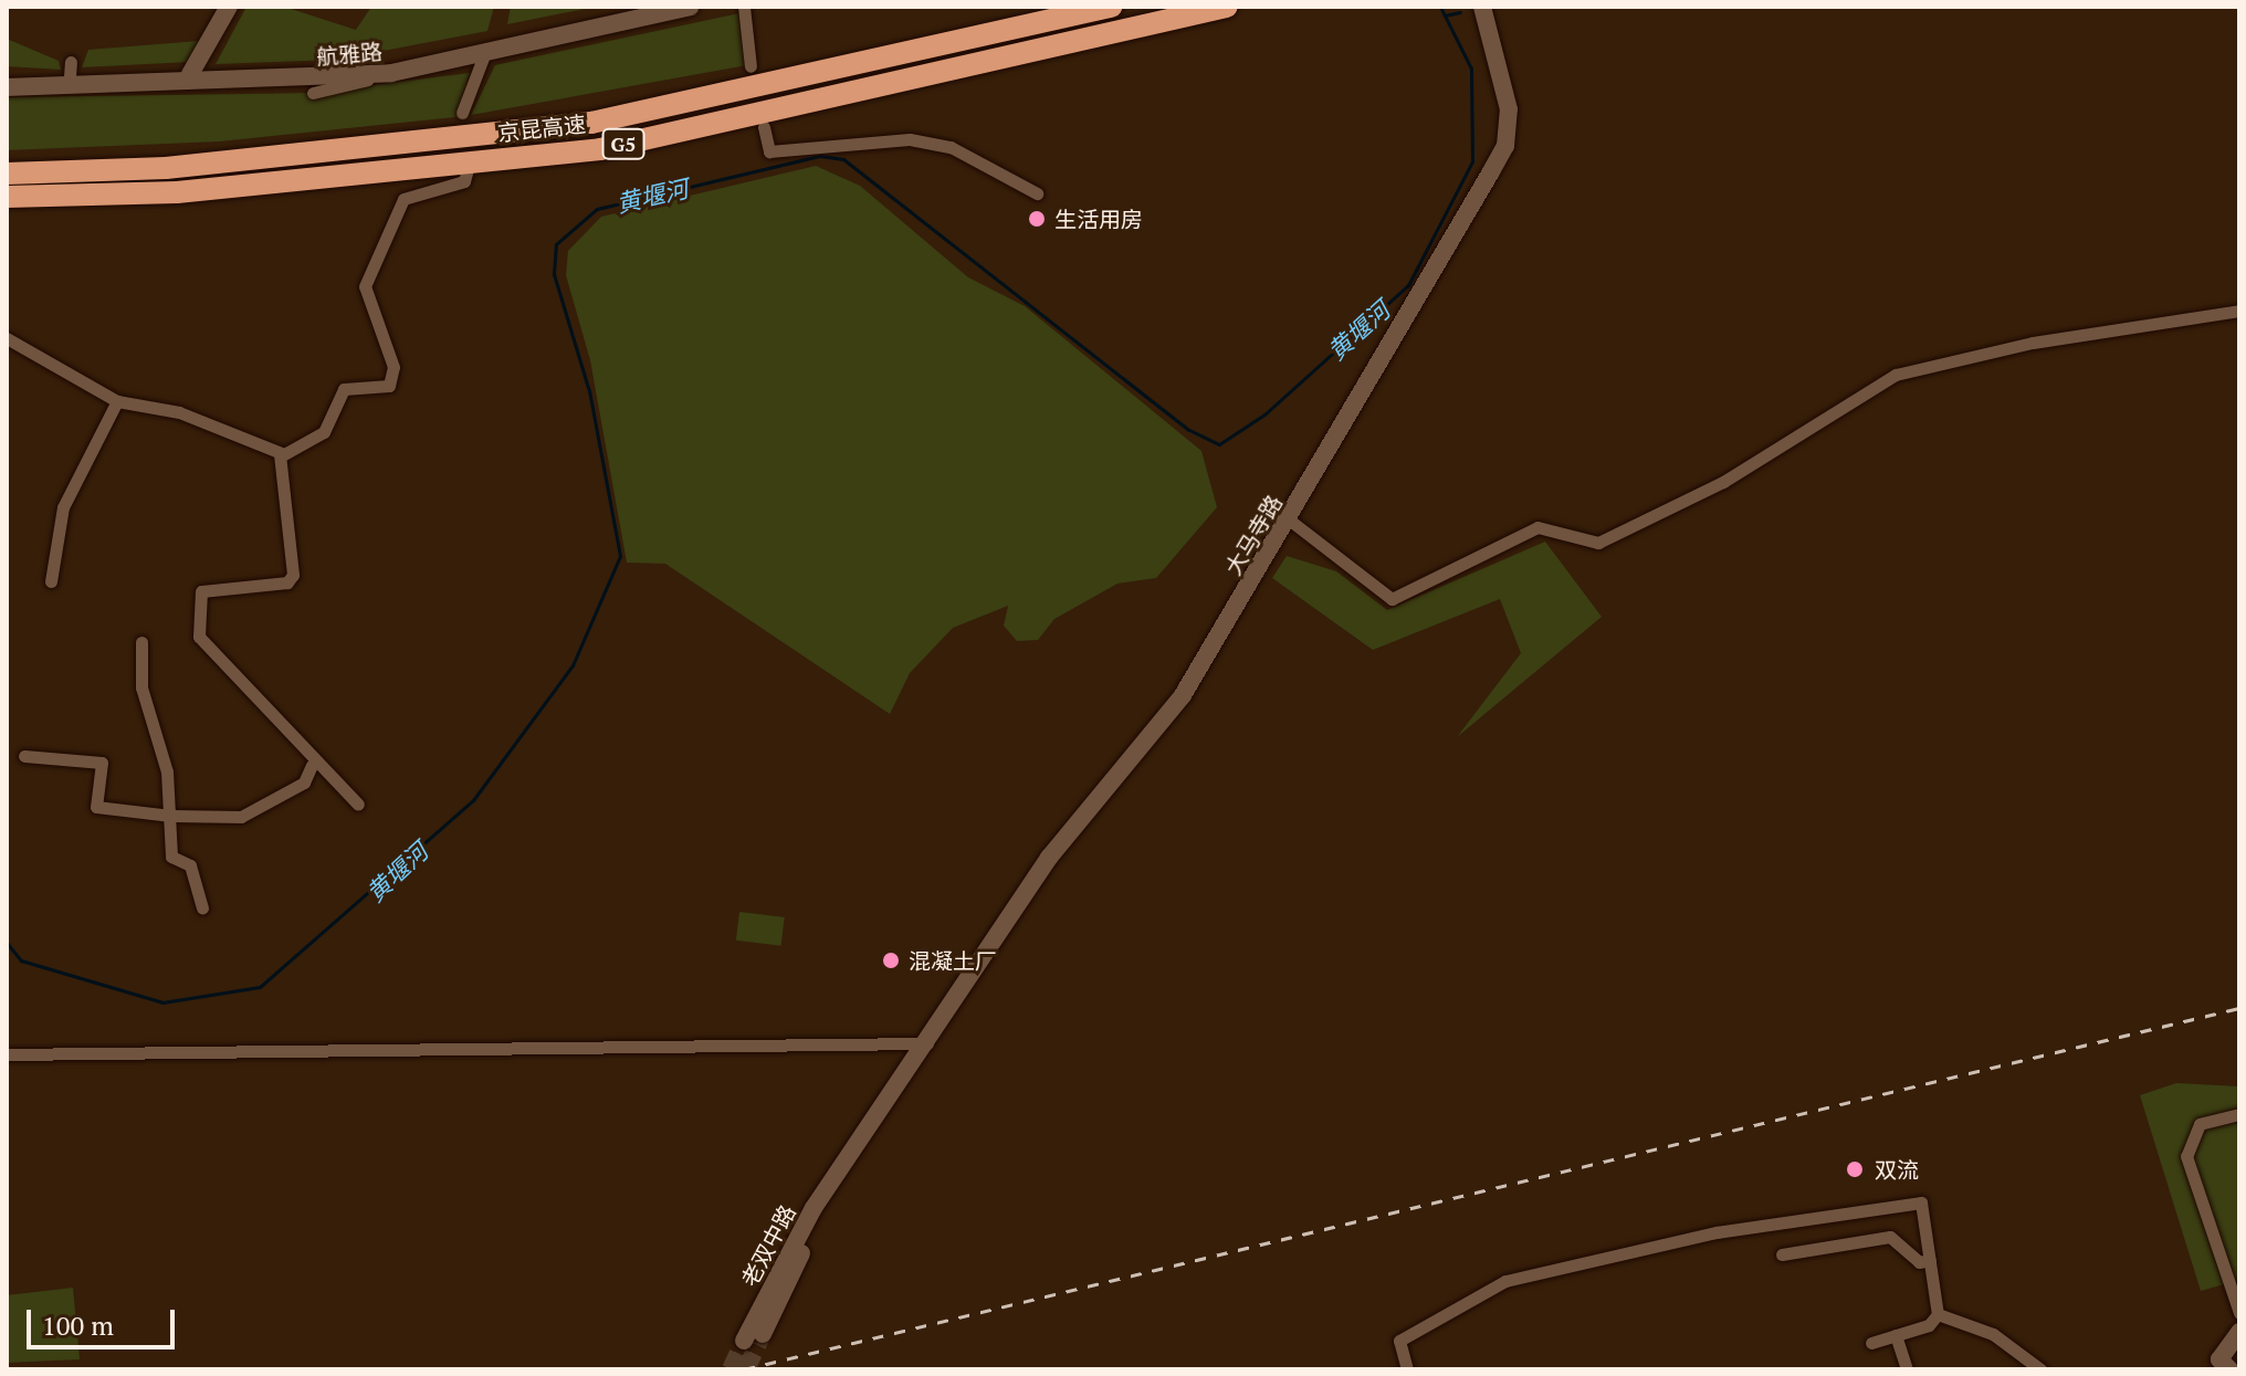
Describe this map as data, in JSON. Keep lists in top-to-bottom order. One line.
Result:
{"streets":{"highway":["京昆高速","G5"],"street":["航雅路","大马寺路","老双中路"]},"crossings":[["大马寺路","老双中路"]],"water":["黄堰河"],"places":["生活用房","混凝土厂","双流"],"scale_bar":"100 m"}
